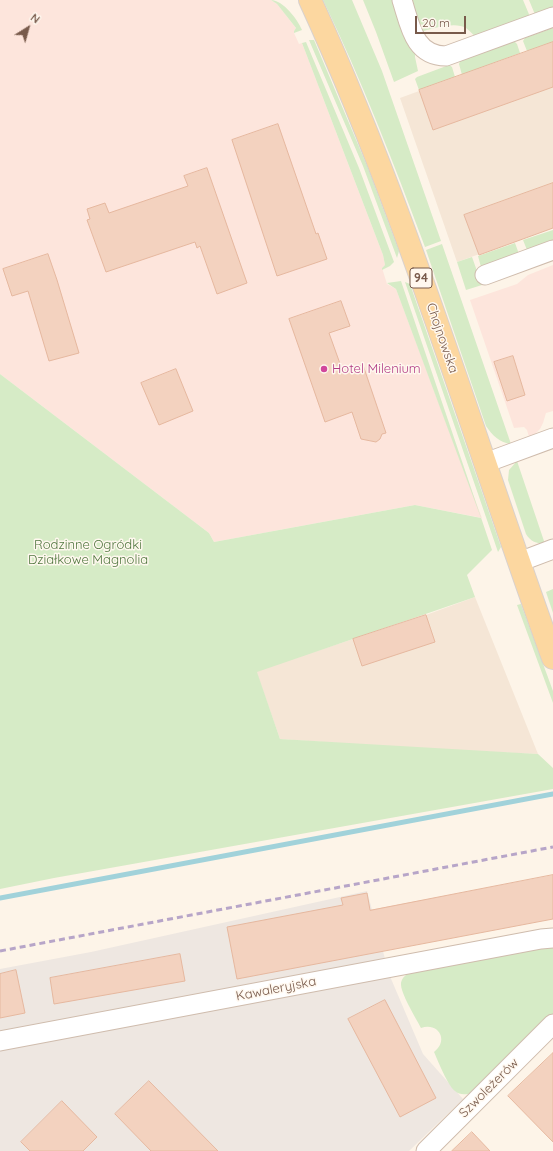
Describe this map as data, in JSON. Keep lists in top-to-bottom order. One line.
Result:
{"streets":{"main road":["94","Chojnowska"],"street":["Kawaleryjska","Szwoleżerów"]},"parks":["Rodzinne Ogródki Działkowe Magnolia"],"places":["Hotel Milenium"],"scale_bar":"20 m","north":"top right"}
